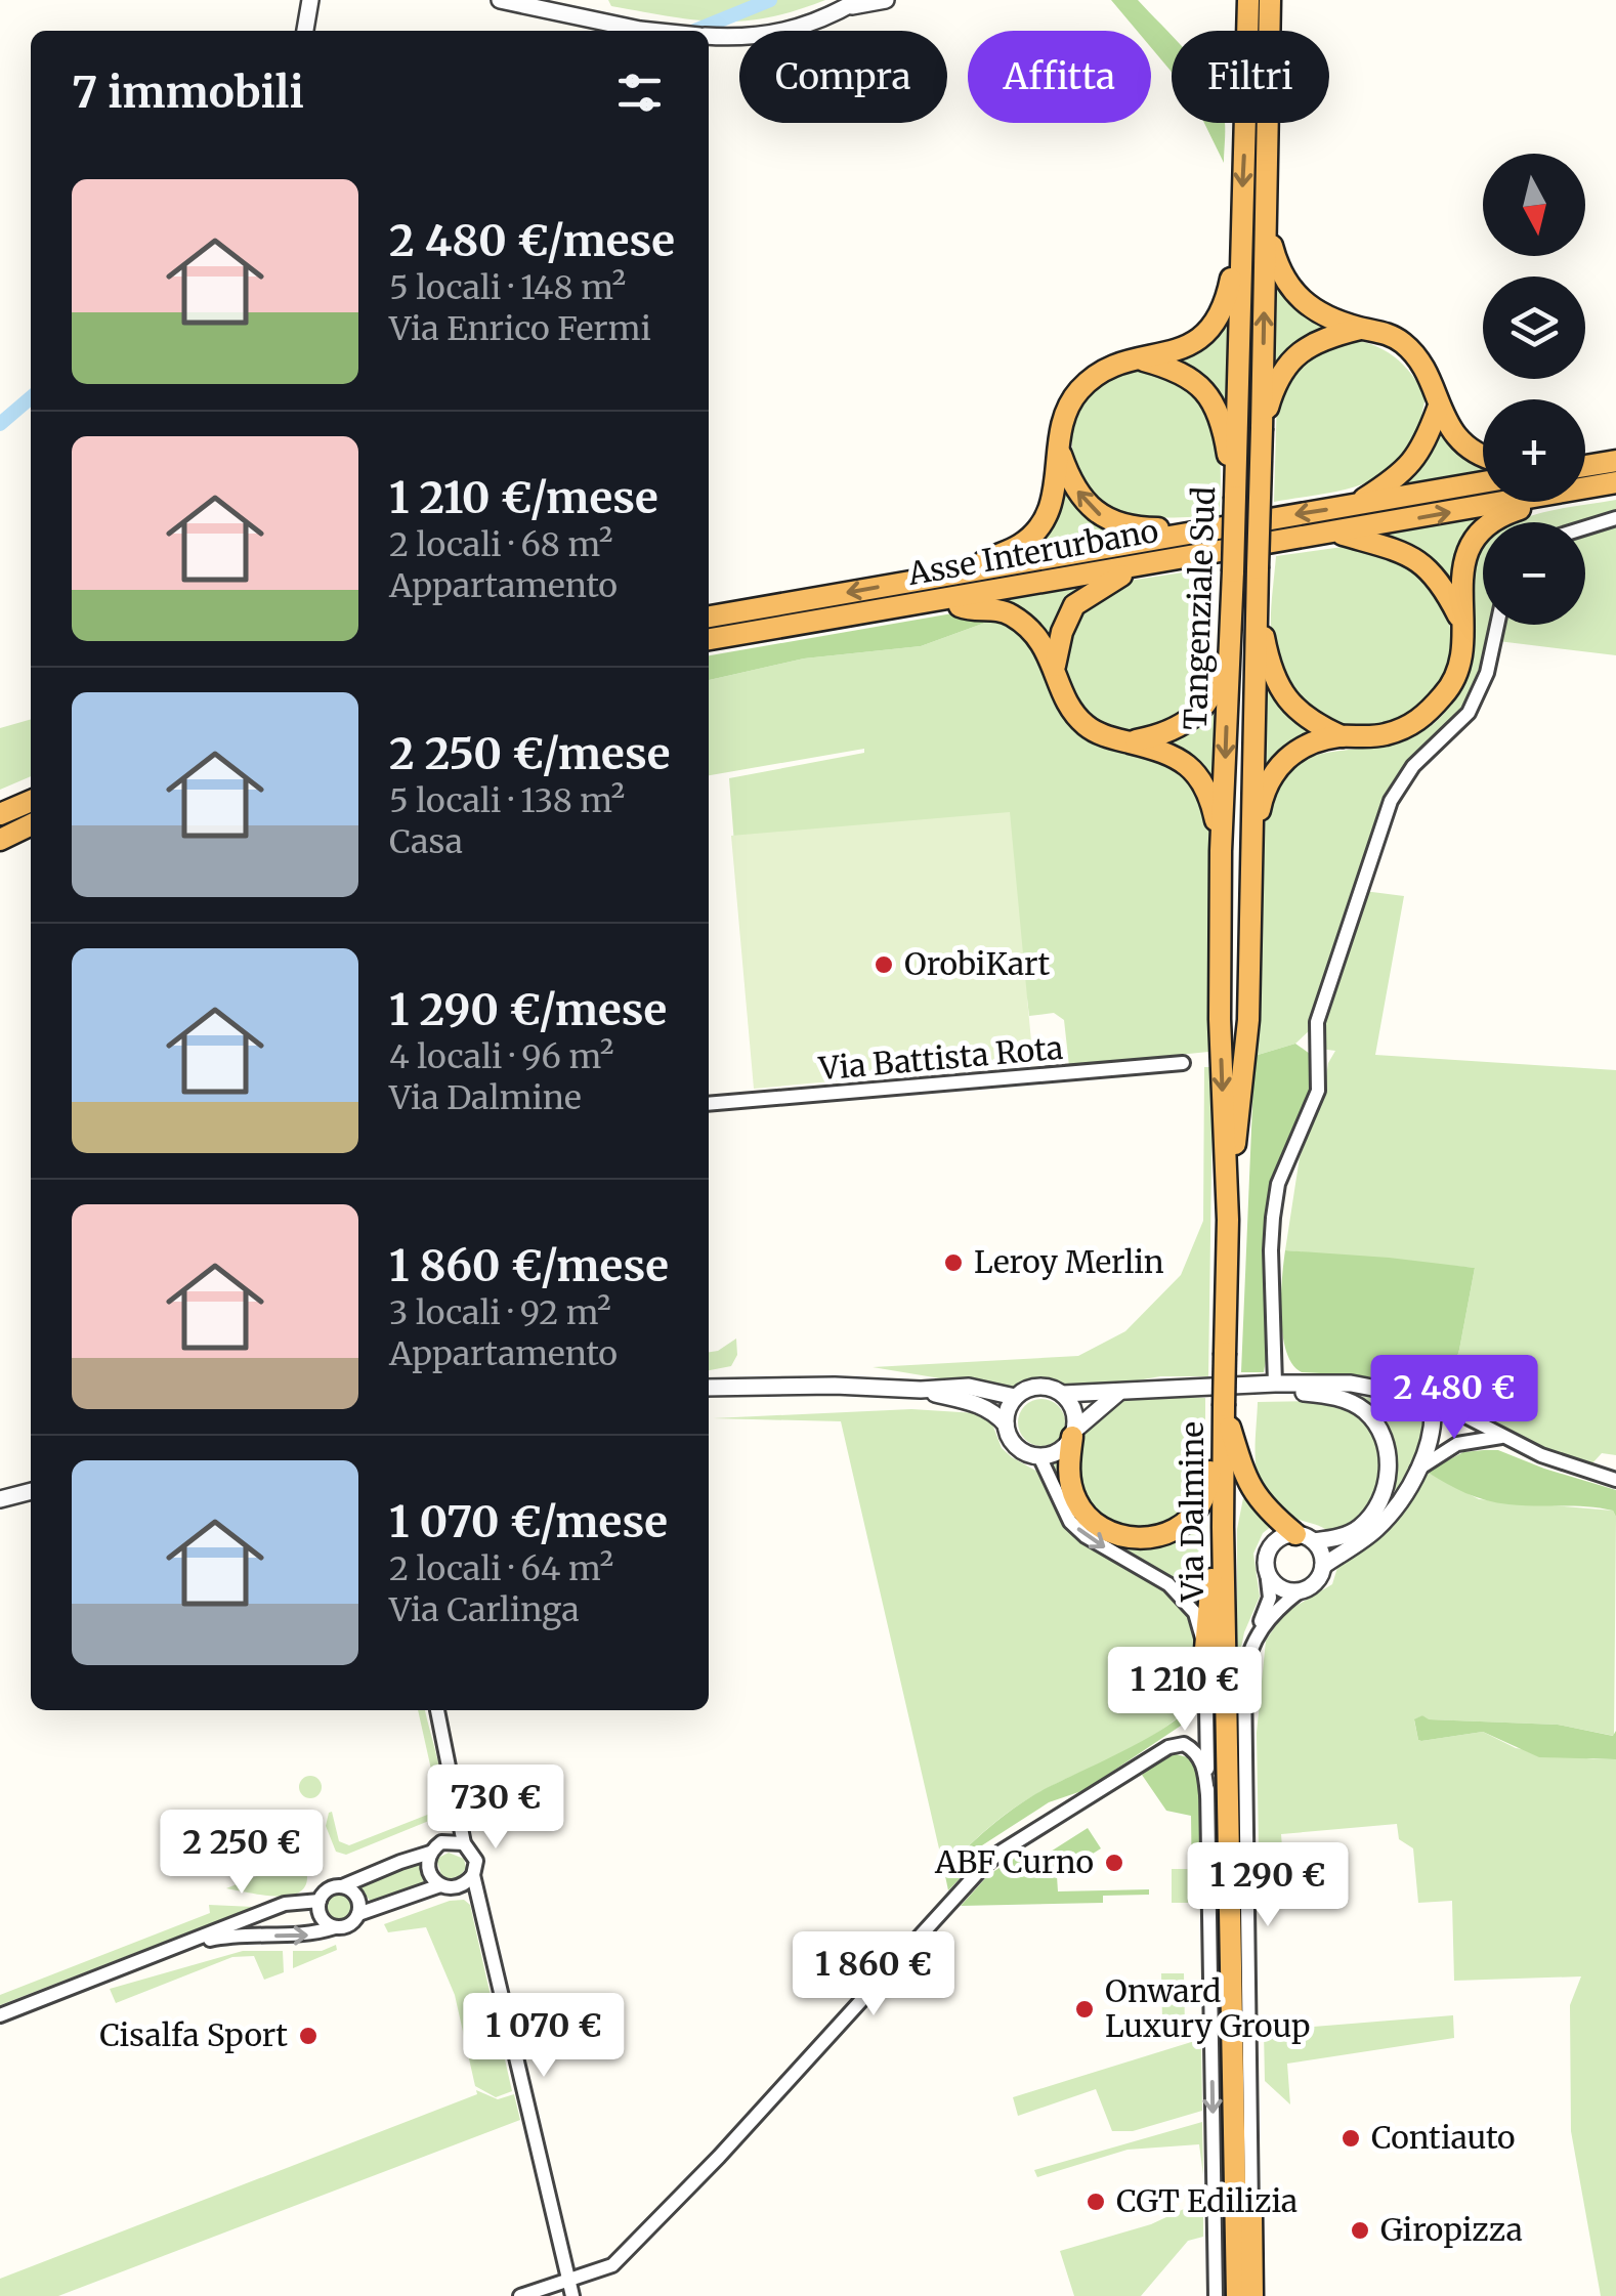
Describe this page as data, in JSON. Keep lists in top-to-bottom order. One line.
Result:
{"streets":{"highway":["Asse Interurbano","Tangenziale Sud","Via Dalmine"],"street":["Via Battista Rota"]},"crossings":[["Tangenziale Sud","Via Dalmine"]],"places":["OrobiKart","Leroy Merlin","ABF Curno","Onward Luxury Group","Cisalfa Sport","Contiauto","CGT Edilizia","Giropizza"],"north":"bottom","page":{"chip":["Compra","Affitta","Filtri"],"heading":"7 immobili","map_buttons":["+","−"],"list":[{"name":"2 480 €/mese","note":"5 locali · 148 m² · Via Enrico Fermi"},{"name":"1 210 €/mese","note":"2 locali · 68 m² · Appartamento"},{"name":"2 250 €/mese","note":"5 locali · 138 m² · Casa"},{"name":"1 290 €/mese","note":"4 locali · 96 m² · Via Dalmine"},{"name":"1 860 €/mese","note":"3 locali · 92 m² · Appartamento"},{"name":"1 070 €/mese","note":"2 locali · 64 m² · Via Carlinga"}],"price":["2 480 €","1 210 €","730 €","2 250 €","1 290 €","1 860 €","1 070 €"]}}
